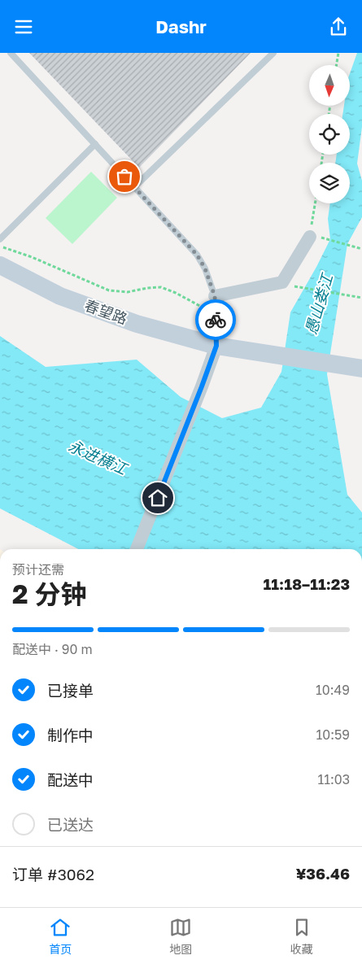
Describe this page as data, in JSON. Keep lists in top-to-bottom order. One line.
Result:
{"streets":{"street":["春望路"]},"water":["愚山娄江","永进横江"],"north":"bottom","page":{"header":"Dashr","heading":["2 分钟","预计还需","11:18–11:23"],"panel":["订单 #3062","¥36.46"],"bar":"配送中 · 90 m","list":[["已接单","10:49"],["制作中","10:59"],["配送中","11:03"],"已送达"],"tabs":["首页","地图","收藏"]}}
